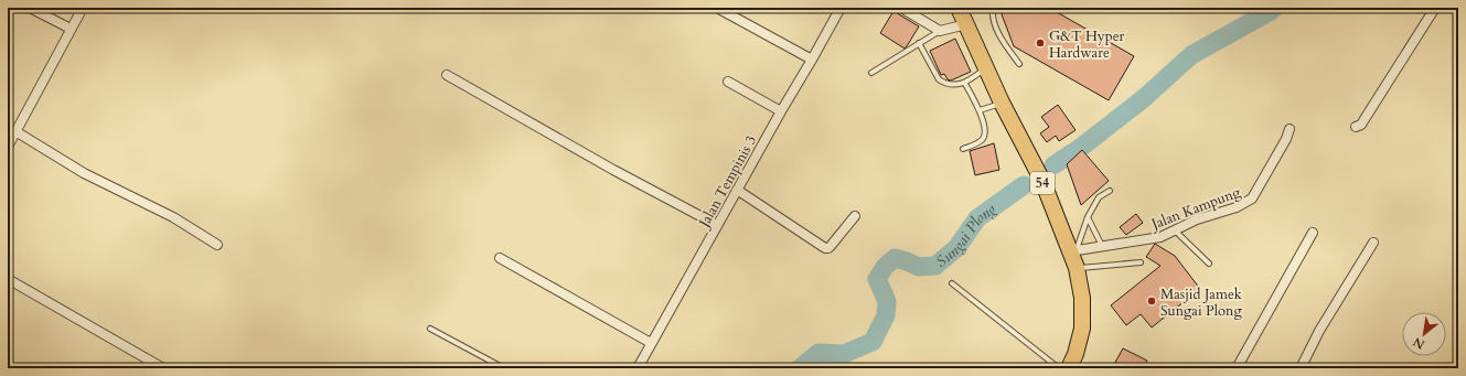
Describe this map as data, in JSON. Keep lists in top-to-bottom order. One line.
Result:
{"streets":{"highway":["54"],"street":["Jalan Tempinis 3","Jalan Kampung"]},"crossings":[["54","Jalan Kampung"]],"water":["Sungai Plong"],"places":["G&T Hyper Hardware","Masjid Jamek Sungai Plong"],"north":"bottom left"}
